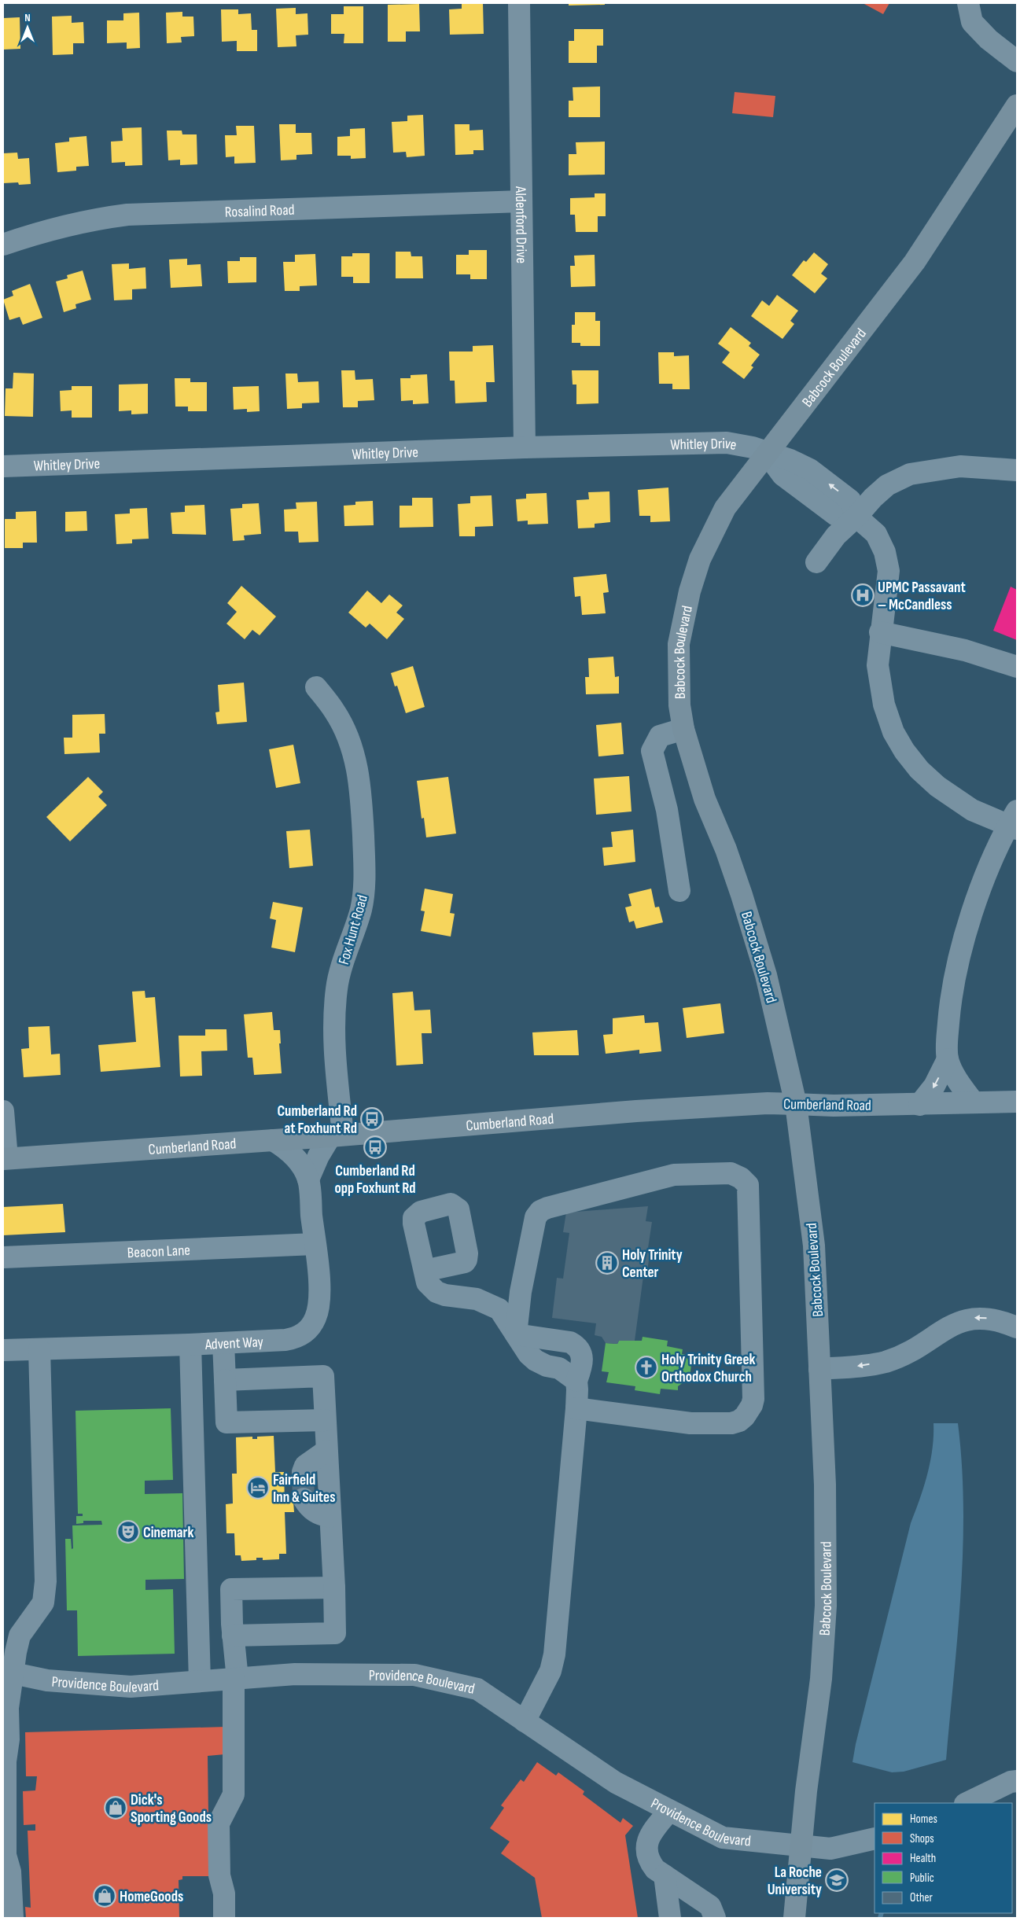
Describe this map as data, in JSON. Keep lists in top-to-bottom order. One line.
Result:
{"streets":{"main road":["Babcock Boulevard","Cumberland Road"],"street":["Rosalind Road","Aldenford Drive","Whitley Drive","Fox Hunt Road","Beacon Lane","Advent Way","Providence Boulevard"]},"crossings":[["Rosalind Road","Aldenford Drive"],["Aldenford Drive","Whitley Drive"],["Babcock Boulevard","Whitley Drive"],["Babcock Boulevard","Cumberland Road"],["Babcock Boulevard","Providence Boulevard"],["Fox Hunt Road","Cumberland Road"],["Fox Hunt Road","Advent Way"],["Cumberland Road","Advent Way"],["Beacon Lane","Advent Way"]],"places":{"hospital":["UPMC Passavant – McCandless"],"bus stop":["Cumberland Rd at Foxhunt Rd","Cumberland Rd opp Foxhunt Rd"],"building":["Holy Trinity Center"],"church":["Holy Trinity Greek Orthodox Church"],"hotel":["Fairfield Inn & Suites"],"theatre":["Cinemark"],"shop":["Dick's Sporting Goods","HomeGoods"],"school or university":["La Roche University"]},"legend":["Homes","Shops","Health","Public","Other"],"north":"top"}
